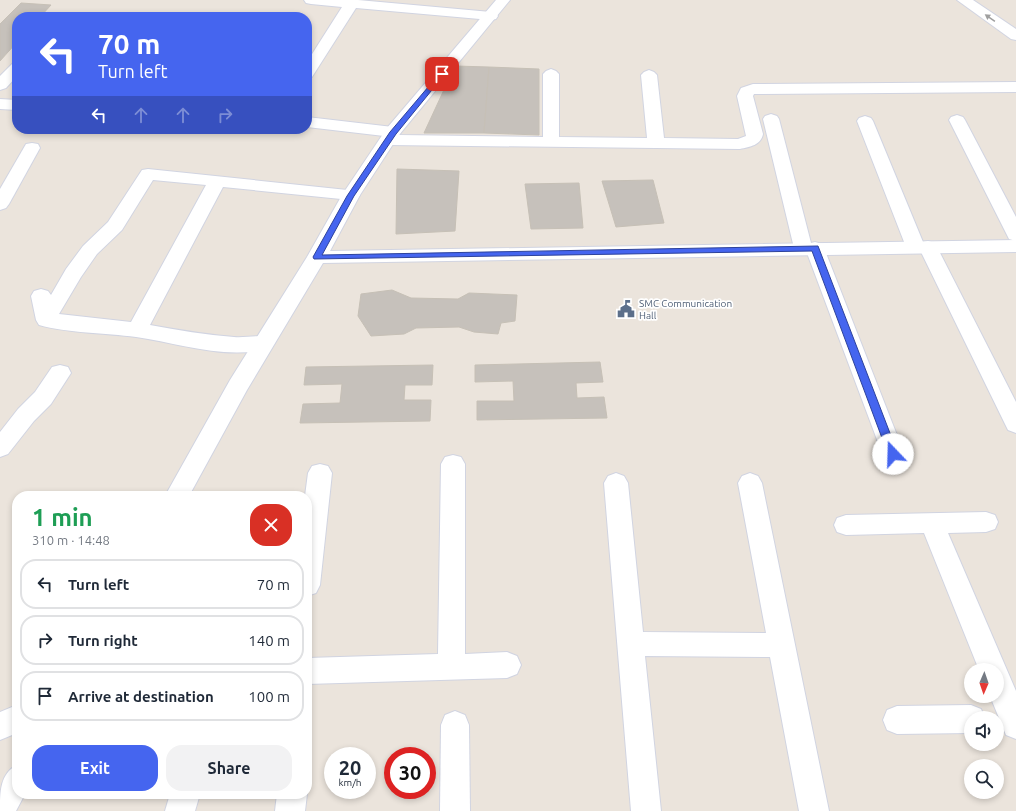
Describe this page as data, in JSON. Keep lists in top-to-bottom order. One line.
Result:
{"places":{"public building":["SMC Communication Hall"]},"north":"bottom","page":{"turn":["70 m","Turn left"],"heading":["1 min","310 m · 14:48"],"list":[{"name":"Turn left","value":"70 m"},{"name":"Turn right","value":"140 m"},{"name":"Arrive at destination","value":"100 m"}],"buttons":["Exit","Share"],"speed":"20 km/h","limit":"30"}}
